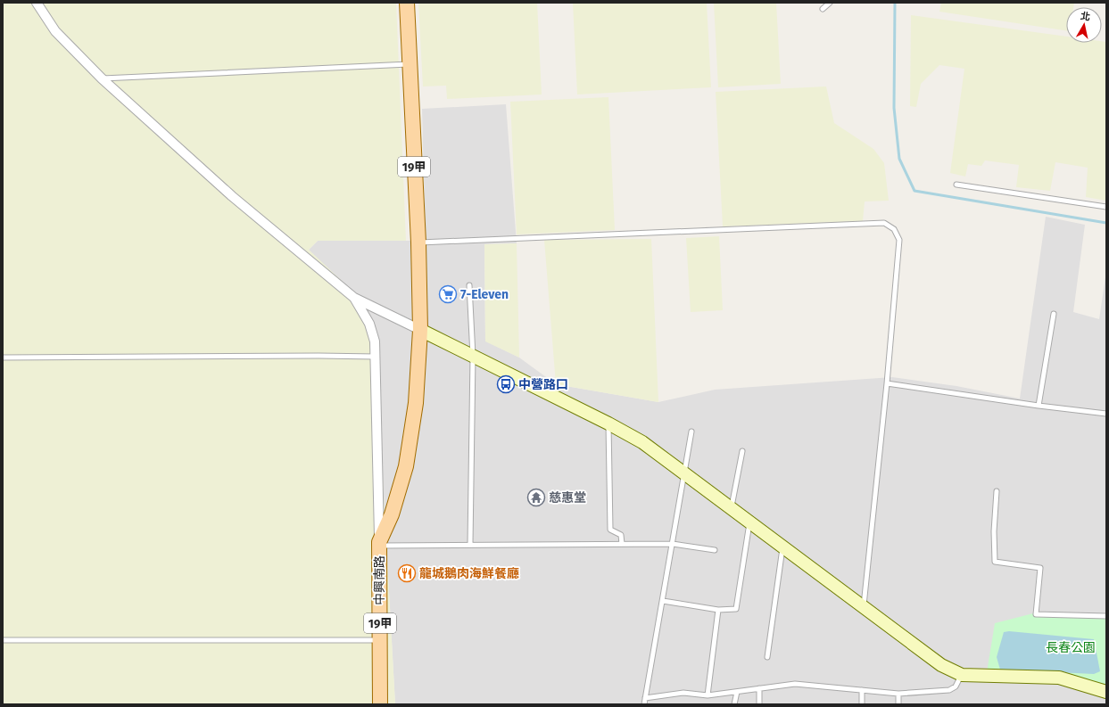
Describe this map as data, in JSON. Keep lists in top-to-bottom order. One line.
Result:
{"streets":{"main road":["19甲","中興南路"]},"crossings":[["19甲","中興南路"]],"parks":["長春公園"],"places":{"supermarket":["7-Eleven"],"bus stop":["中營路口"],"temple":["慈惠堂"],"restaurant":["龍城鵝肉海鮮餐廳"]},"north":"top"}
